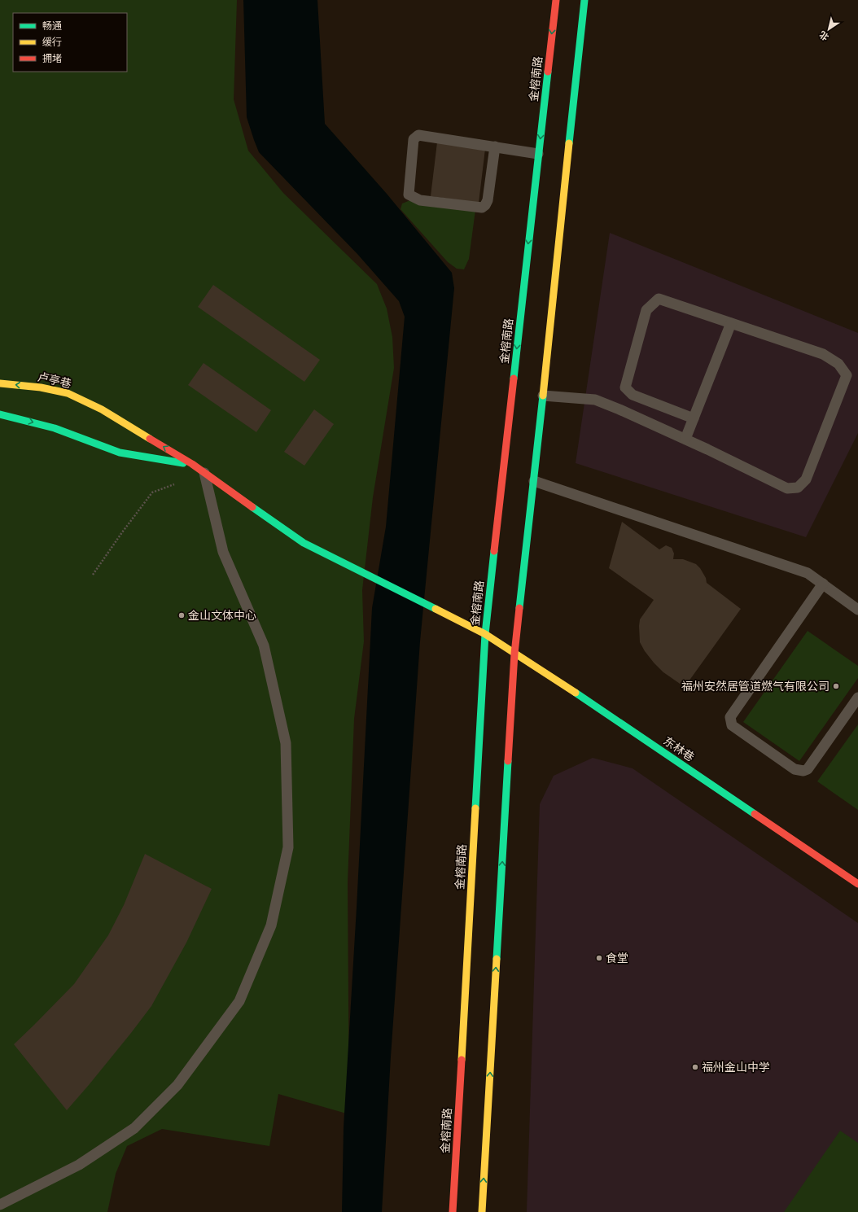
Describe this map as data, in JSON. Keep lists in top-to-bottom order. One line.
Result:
{"streets":{"main road":["金榕南路","卢亭巷","东林巷"]},"crossings":[["金榕南路","东林巷"],["卢亭巷","东林巷"]],"places":["金山文体中心","福州安然居管道燃气有限公司","食堂","福州金山中学"],"legend":["畅通","缓行","拥堵"],"north":"bottom left"}
